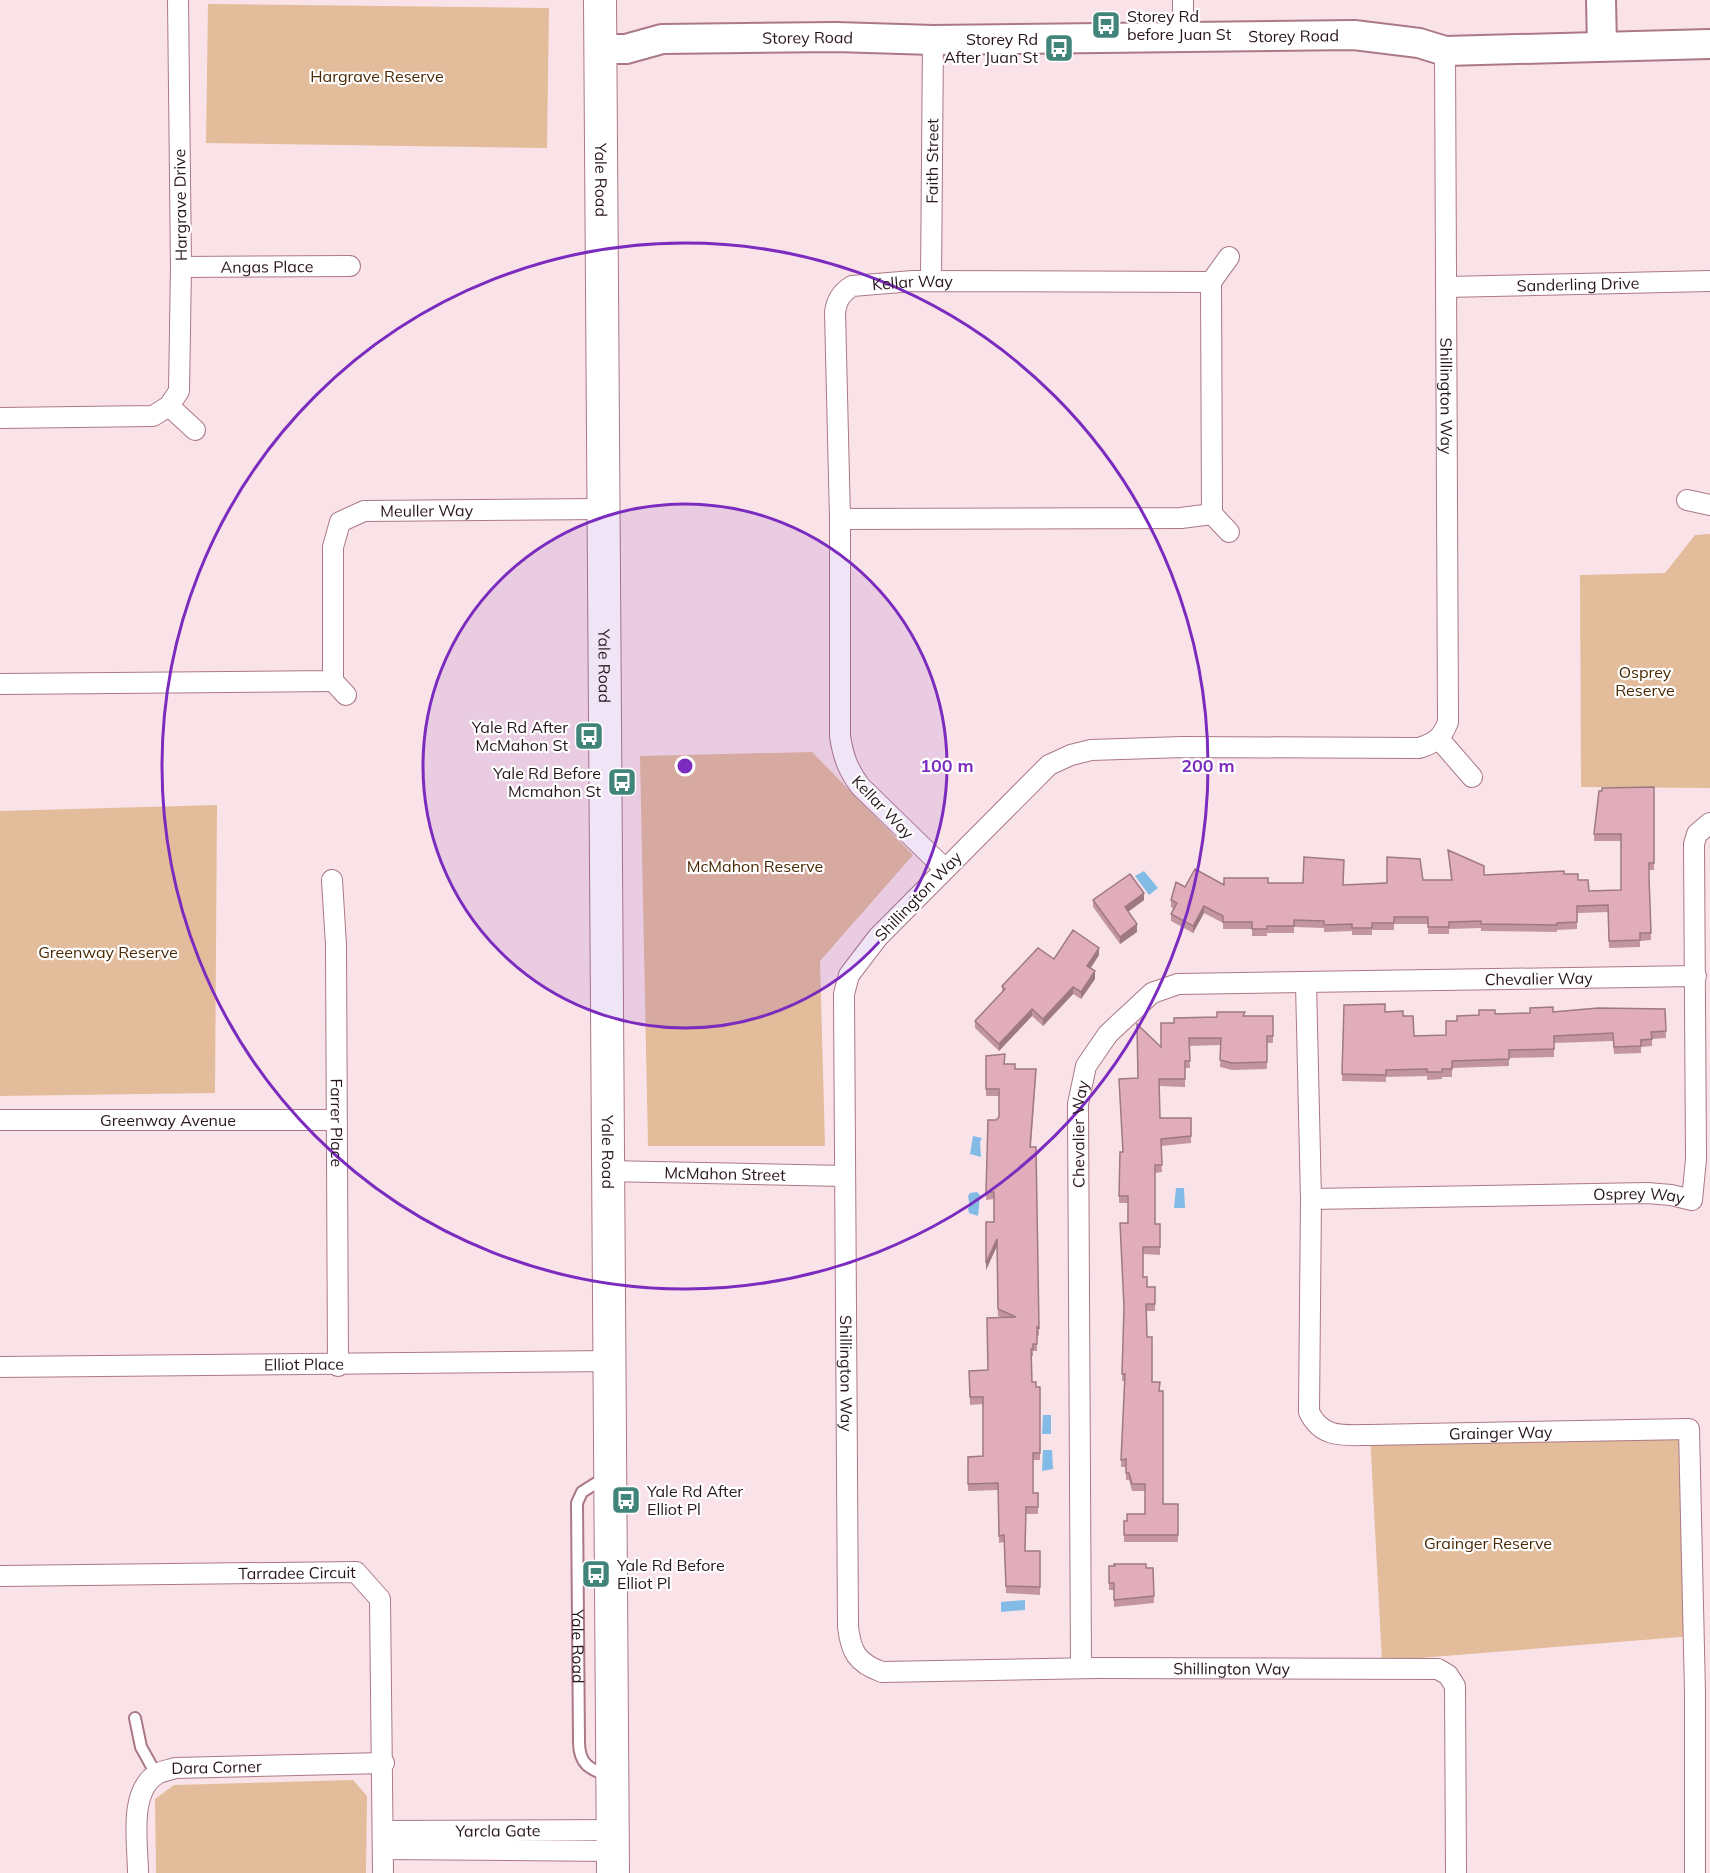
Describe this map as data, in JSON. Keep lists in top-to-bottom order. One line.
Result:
{"streets":{"main road":["Yale Road"],"street":["Storey Road","Faith Street","Hargrave Drive","Angas Place","Kellar Way","Sanderling Drive","Shillington Way","Meuller Way","Chevalier Way","Greenway Avenue","Farrer Place","McMahon Street","Osprey Way","Elliot Place","Grainger Way","Tarradee Circuit","Dara Corner","Yarcla Gate"]},"crossings":[["Storey Road","Faith Street"],["Storey Road","Yale Road"],["Storey Road","Shillington Way"],["Faith Street","Kellar Way"],["Yale Road","Meuller Way"],["Yale Road","McMahon Street"],["Yale Road","Elliot Place"],["Yale Road","Yarcla Gate"],["Hargrave Drive","Angas Place"],["Kellar Way","Shillington Way"],["Sanderling Drive","Shillington Way"],["Shillington Way","Chevalier Way"],["Shillington Way","McMahon Street"],["Chevalier Way","Osprey Way"],["Chevalier Way","Grainger Way"],["Greenway Avenue","Farrer Place"],["Farrer Place","Elliot Place"],["Osprey Way","Grainger Way"],["Tarradee Circuit","Dara Corner"],["Tarradee Circuit","Yarcla Gate"]],"parks":["Hargrave Reserve","Osprey Reserve","McMahon Reserve","Greenway Reserve","Grainger Reserve"],"places":{"bus stop":["Storey Rd before Juan St","Storey Rd After Juan St","Yale Rd After McMahon St","Yale Rd Before Mcmahon St","Yale Rd After Elliot Pl","Yale Rd Before Elliot Pl"]},"rings":["100 m","200 m"]}
